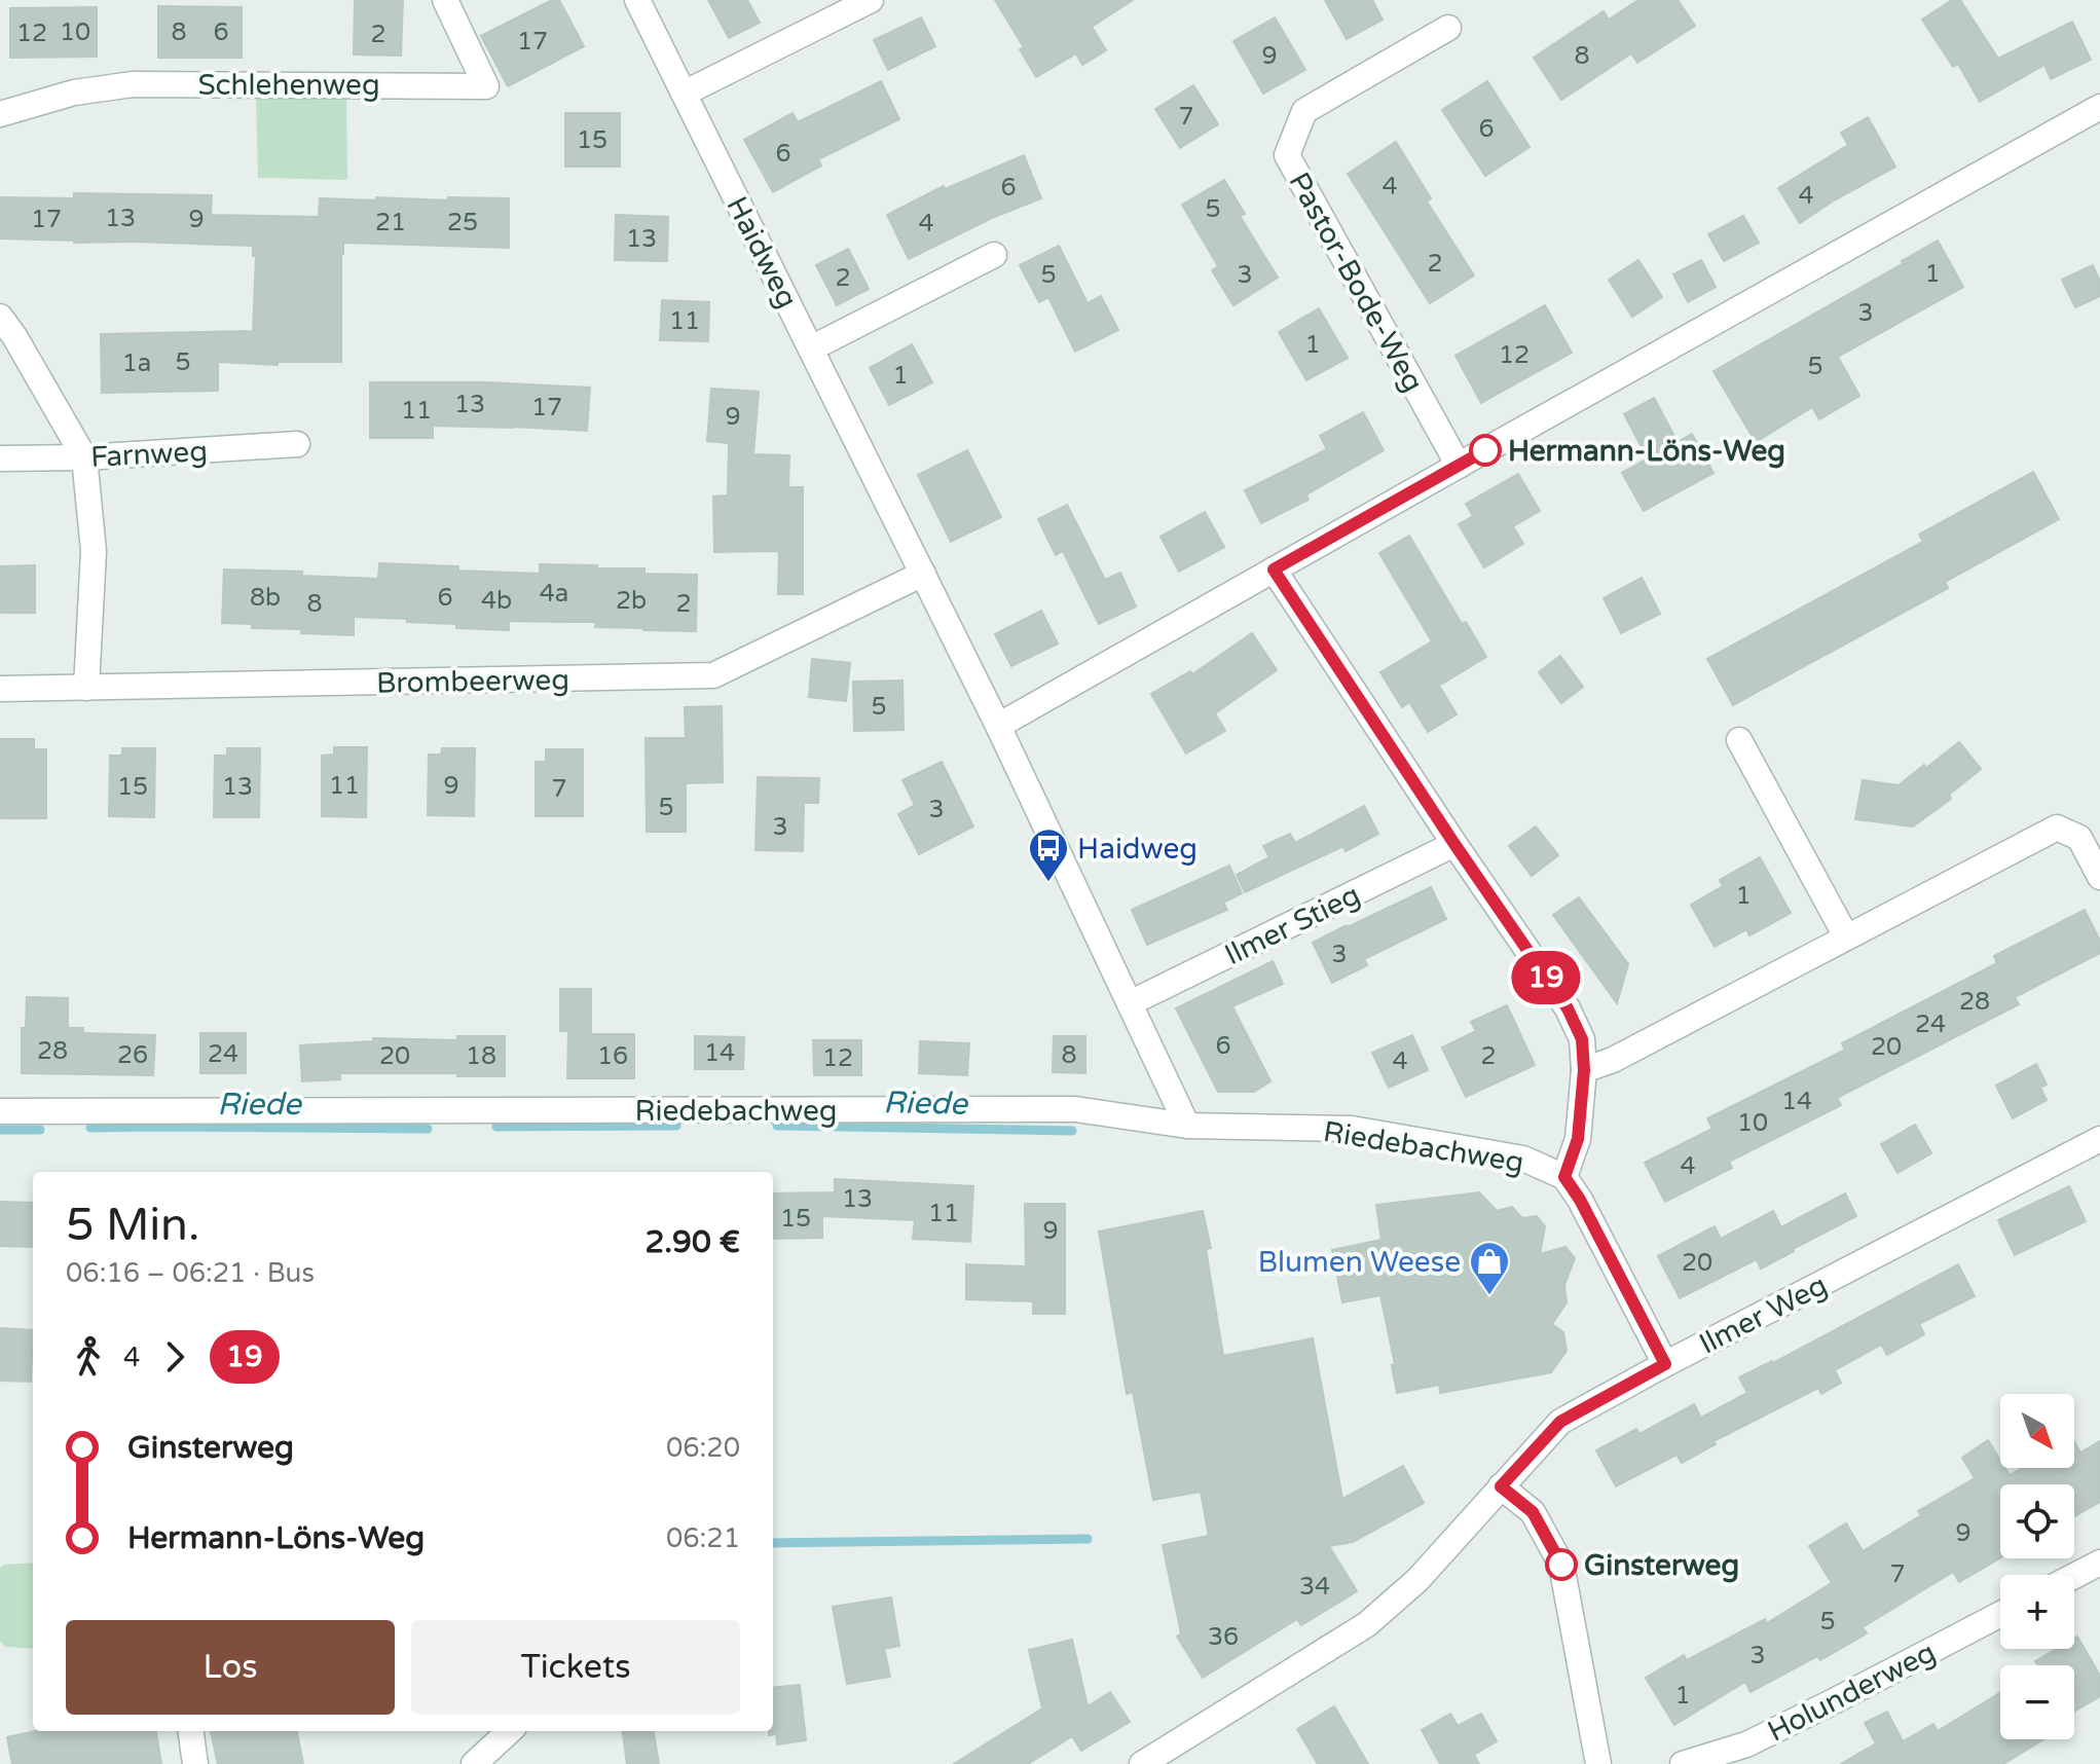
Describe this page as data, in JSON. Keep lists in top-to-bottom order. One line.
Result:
{"streets":{"street":["Schlehenweg","Haidweg","Pastor-Bode-Weg","Farnweg","Brombeerweg","Ilmer Stieg","Riedebachweg","Ilmer Weg","Holunderweg"]},"crossings":[["Haidweg","Brombeerweg"],["Haidweg","Ilmer Stieg"],["Haidweg","Riedebachweg"]],"water":["Riede"],"places":{"other":["Hermann-Löns-Weg","Ginsterweg"],"bus stop":["Haidweg"],"shop":["Blumen Weese"]},"lines":["bus line 19"],"house_numbers":["10","8","6","12","2","17","9","8","7","6","15","6","4","6","4","5","13","17","9","21","25","4","13","2","1","5","3","2","3","11","1","12","5","1a","5","1","13","17","11","9","4a","8b","6","4b","2b","8","2","5","11","9","15","13","7","5","3","3","1","3","28","24","6","20","28","14","24","26","8","20","18","16","2","12","4","14","10","4","13","11","15","9","20","9","7","34","5","36","3","1"],"north":"bottom right","page":{"on_map":"19","heading":["5 Min.","06:16 – 06:21 · Bus","2.90 €"],"legs":["4","19"],"map_buttons":["+","−"],"list":[{"name":"Ginsterweg","value":"06:20"},{"name":"Hermann-Löns-Weg","value":"06:21"}],"buttons":["Los","Tickets"]}}
